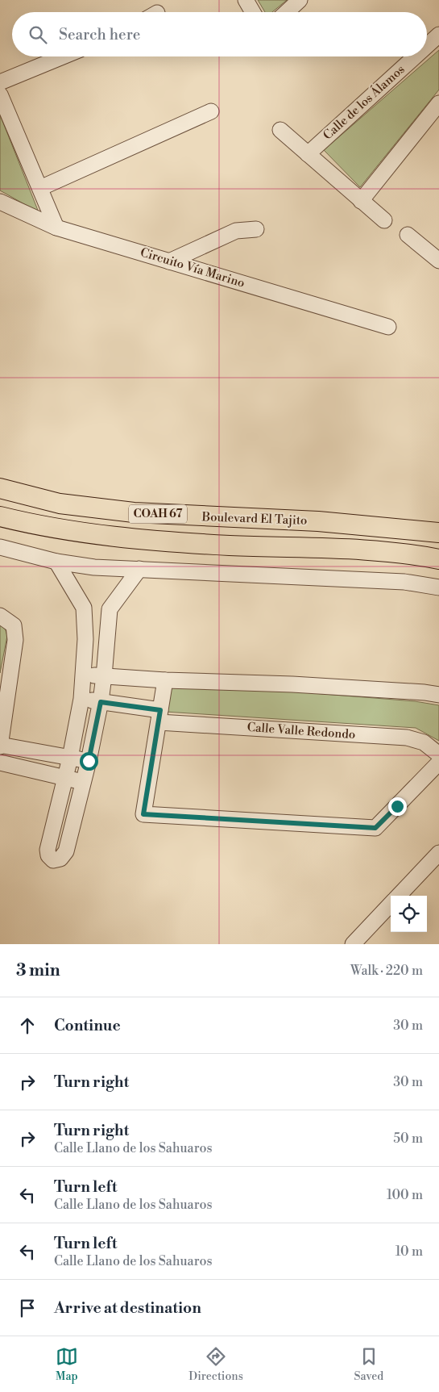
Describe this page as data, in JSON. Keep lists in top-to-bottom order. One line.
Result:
{"streets":{"main road":["COAH 67","Boulevard El Tajito"],"street":["Calle de los Álamos","Circuito Vía Marino","Calle Valle Redondo"]},"page":{"search":"Search here","heading":["3 min","Walk · 220 m"],"list":[["Continue","30 m"],["Turn right","30 m"],["Turn right","Calle Llano de los Sahuaros","50 m"],["Turn left","Calle Llano de los Sahuaros","100 m"],["Turn left","Calle Llano de los Sahuaros","10 m"],"Arrive at destination"],"nav":["Map","Directions","Saved"]}}
